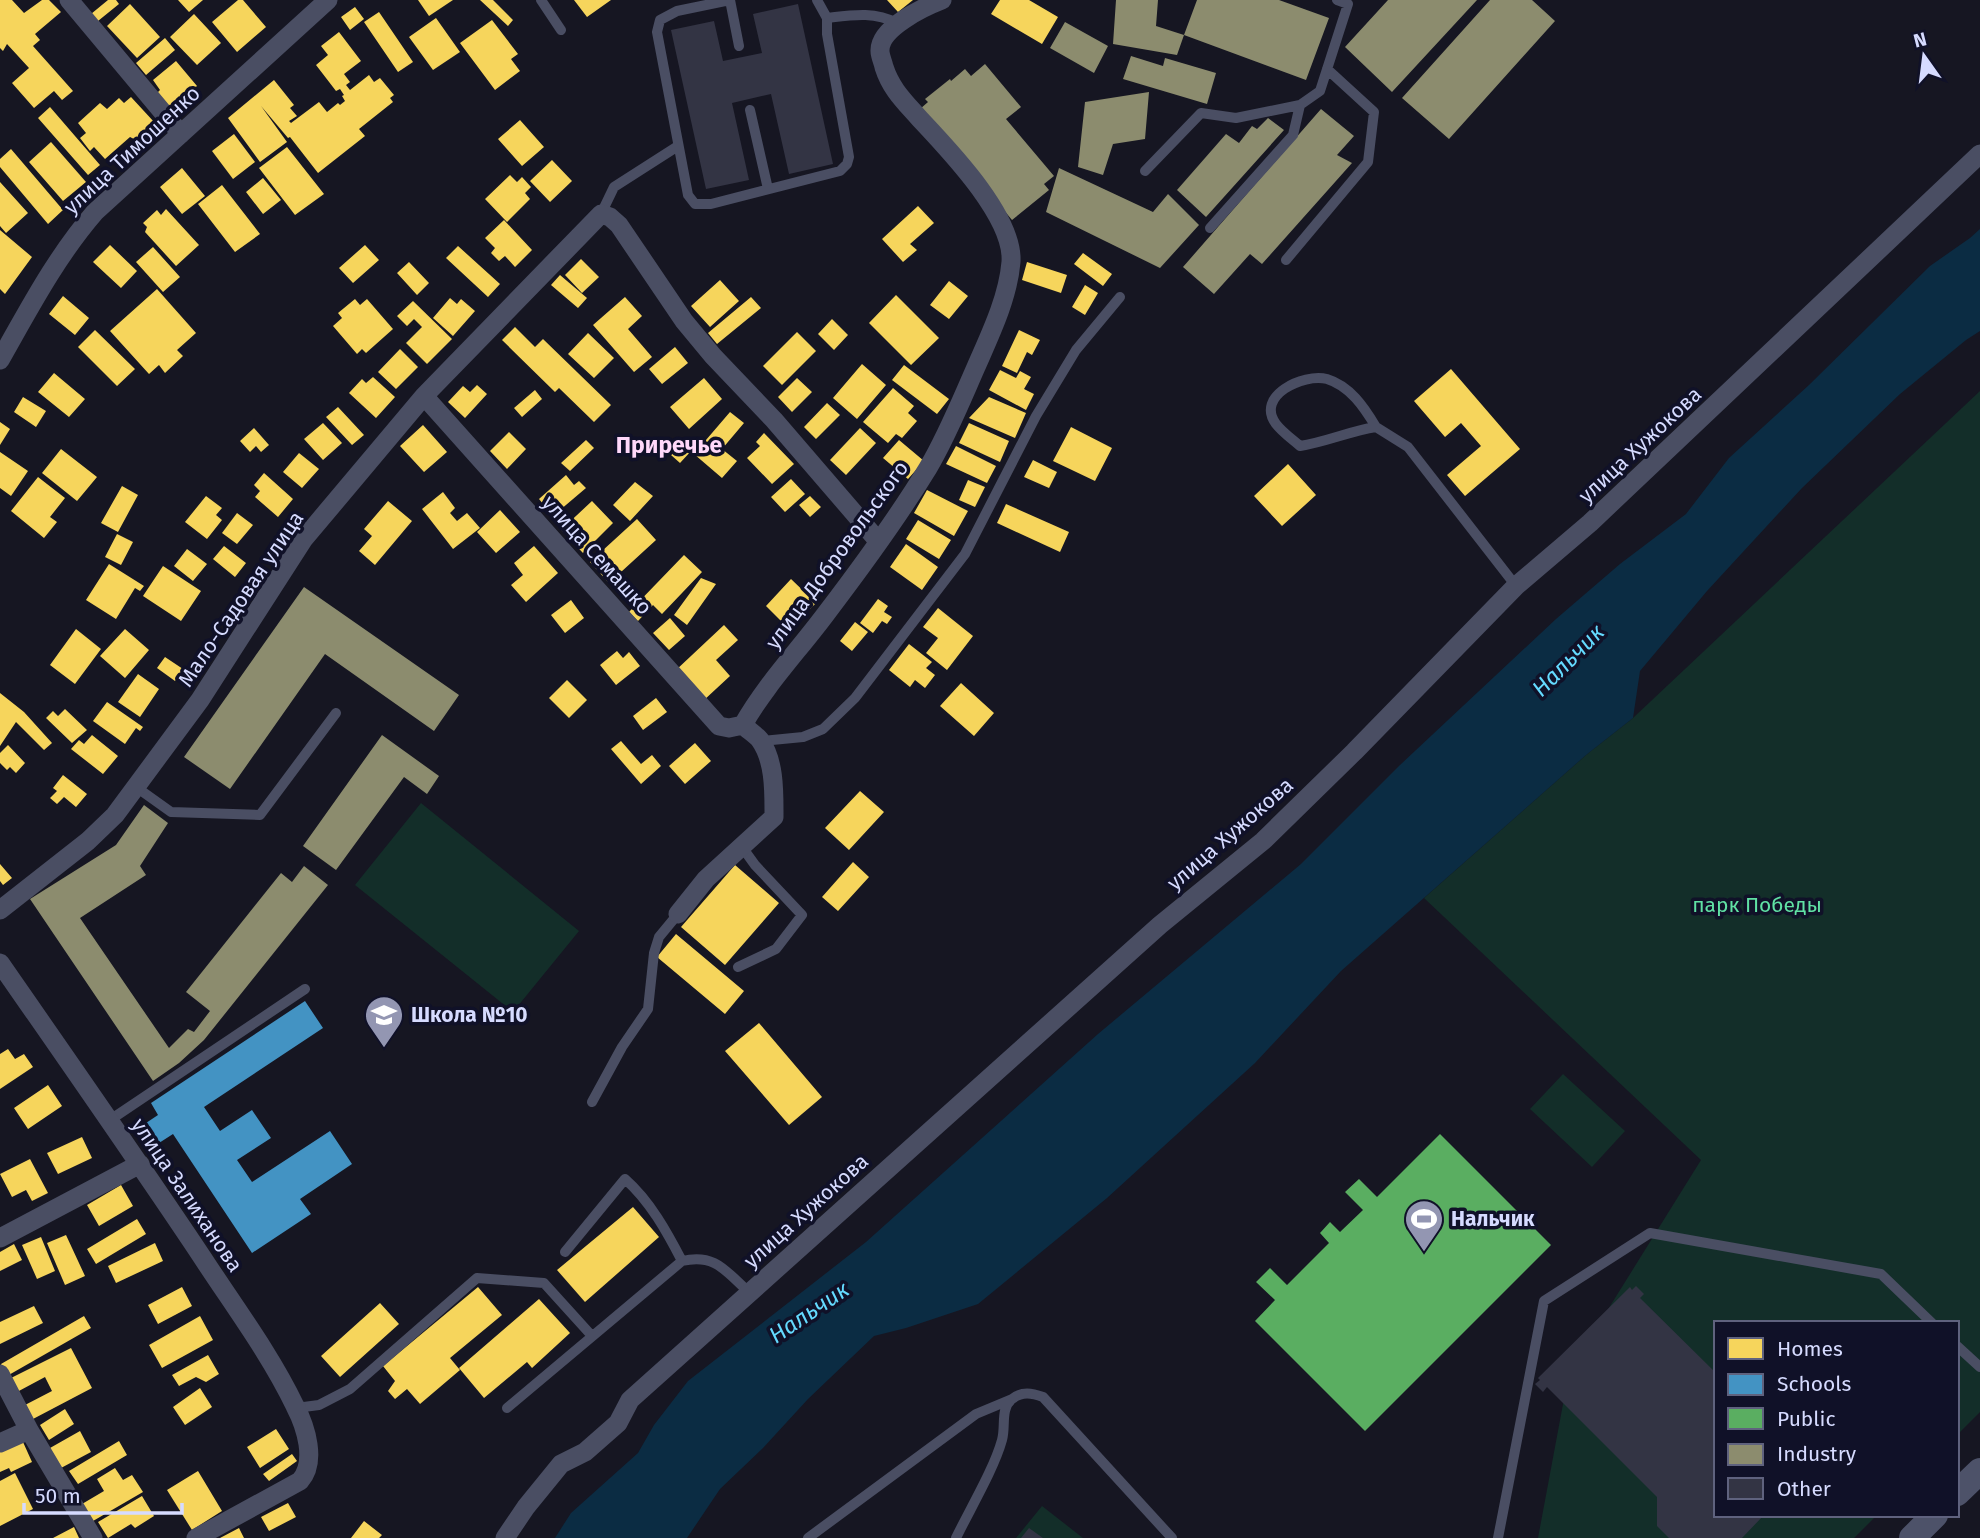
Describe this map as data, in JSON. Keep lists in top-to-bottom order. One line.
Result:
{"streets":{"street":["улица Тимошенко","улица Хужокова","улица Семашко","улица Добровольского","Мало-Садовая улица","улица Залиханова"]},"crossings":[["улица Семашко","улица Добровольского"],["улица Семашко","Мало-Садовая улица"]],"districts":["Приречье"],"water":["Нальчик"],"parks":["парк Победы"],"places":{"school or university":["Школа №10"],"sports":["Нальчик"]},"legend":["Homes","Schools","Public","Industry","Other"],"scale_bar":"50 m","north":"top"}
